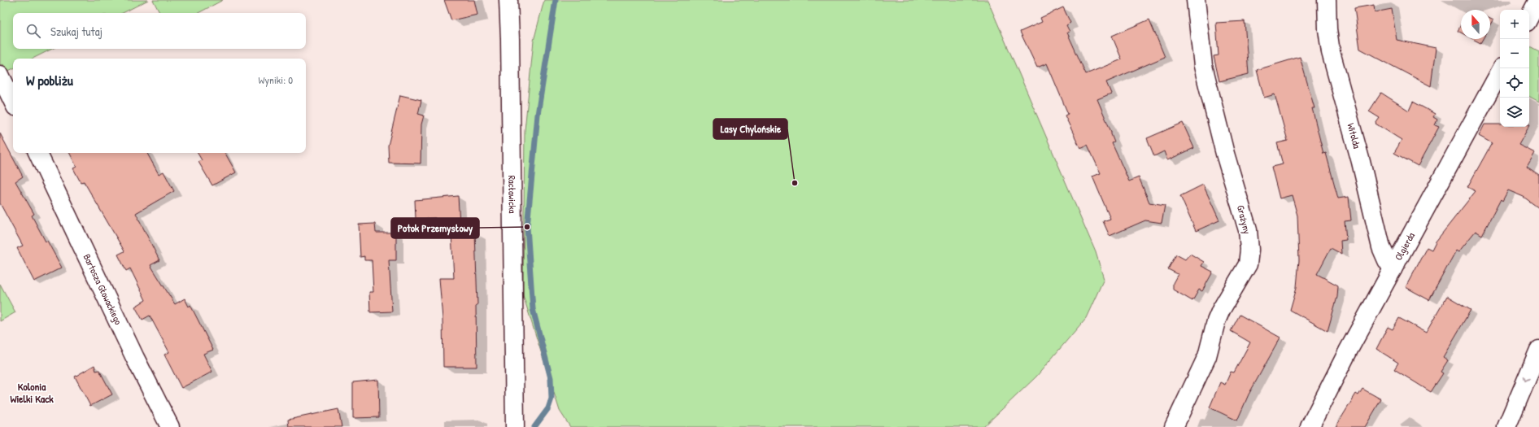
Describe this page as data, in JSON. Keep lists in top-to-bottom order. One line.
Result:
{"streets":{"street":["Witolda","Racławicka","Grażyny","Olgierda","Bartosza Głowackiego"]},"crossings":[["Witolda","Olgierda"]],"districts":["Kolonia Wielki Kack"],"places":["Lasy Chylońskie","Potok Przemysłowy"],"north":"top","page":{"map_buttons":["+","−"],"search":"Szukaj tutaj","heading":["W pobliżu","Wyniki: 0"]}}
